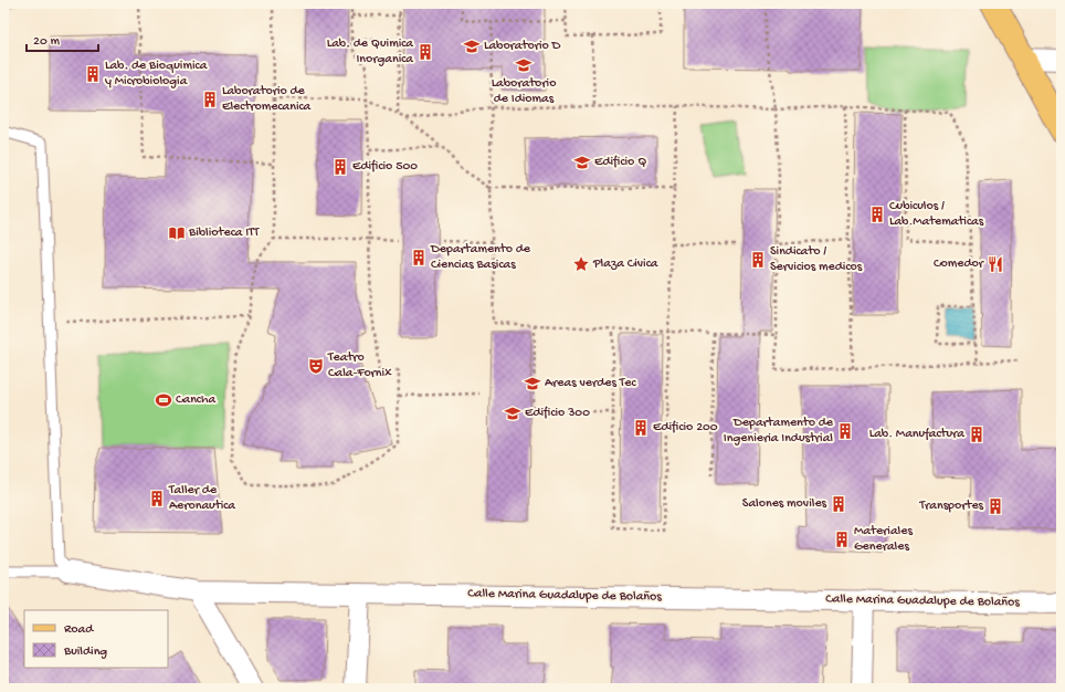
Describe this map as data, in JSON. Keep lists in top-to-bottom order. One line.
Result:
{"streets":{"street":["Calle Marina Guadalupe de Bolaños"]},"places":{"school or university":["Laboratorio D","Laboratorio de Idiomas","Edificio Q","Areas verdes Tec","Edificio 300"],"building":["Lab. de Quimica Inorganica","Lab. de Bioquimica y Microbiologia","Laboratorio de Electromecanica","Edificio 500","Cubiculos / Lab.Matematicas","Departamento de Ciencias Basicas","Sindicato / Servicios medicos","Edificio 200","Departamento de Ingenieria Industrial","Lab. Manufactura","Taller de Aeronautica","Salones moviles","Transportes","Materiales Generales"],"library":["Biblioteca ITT"],"place":["Plaza Civica"],"restaurant":["Comedor"],"theatre":["Teatro Cala-Fornix"],"sports":["Cancha"]},"legend":["Road","Building"],"scale_bar":"20 m"}
